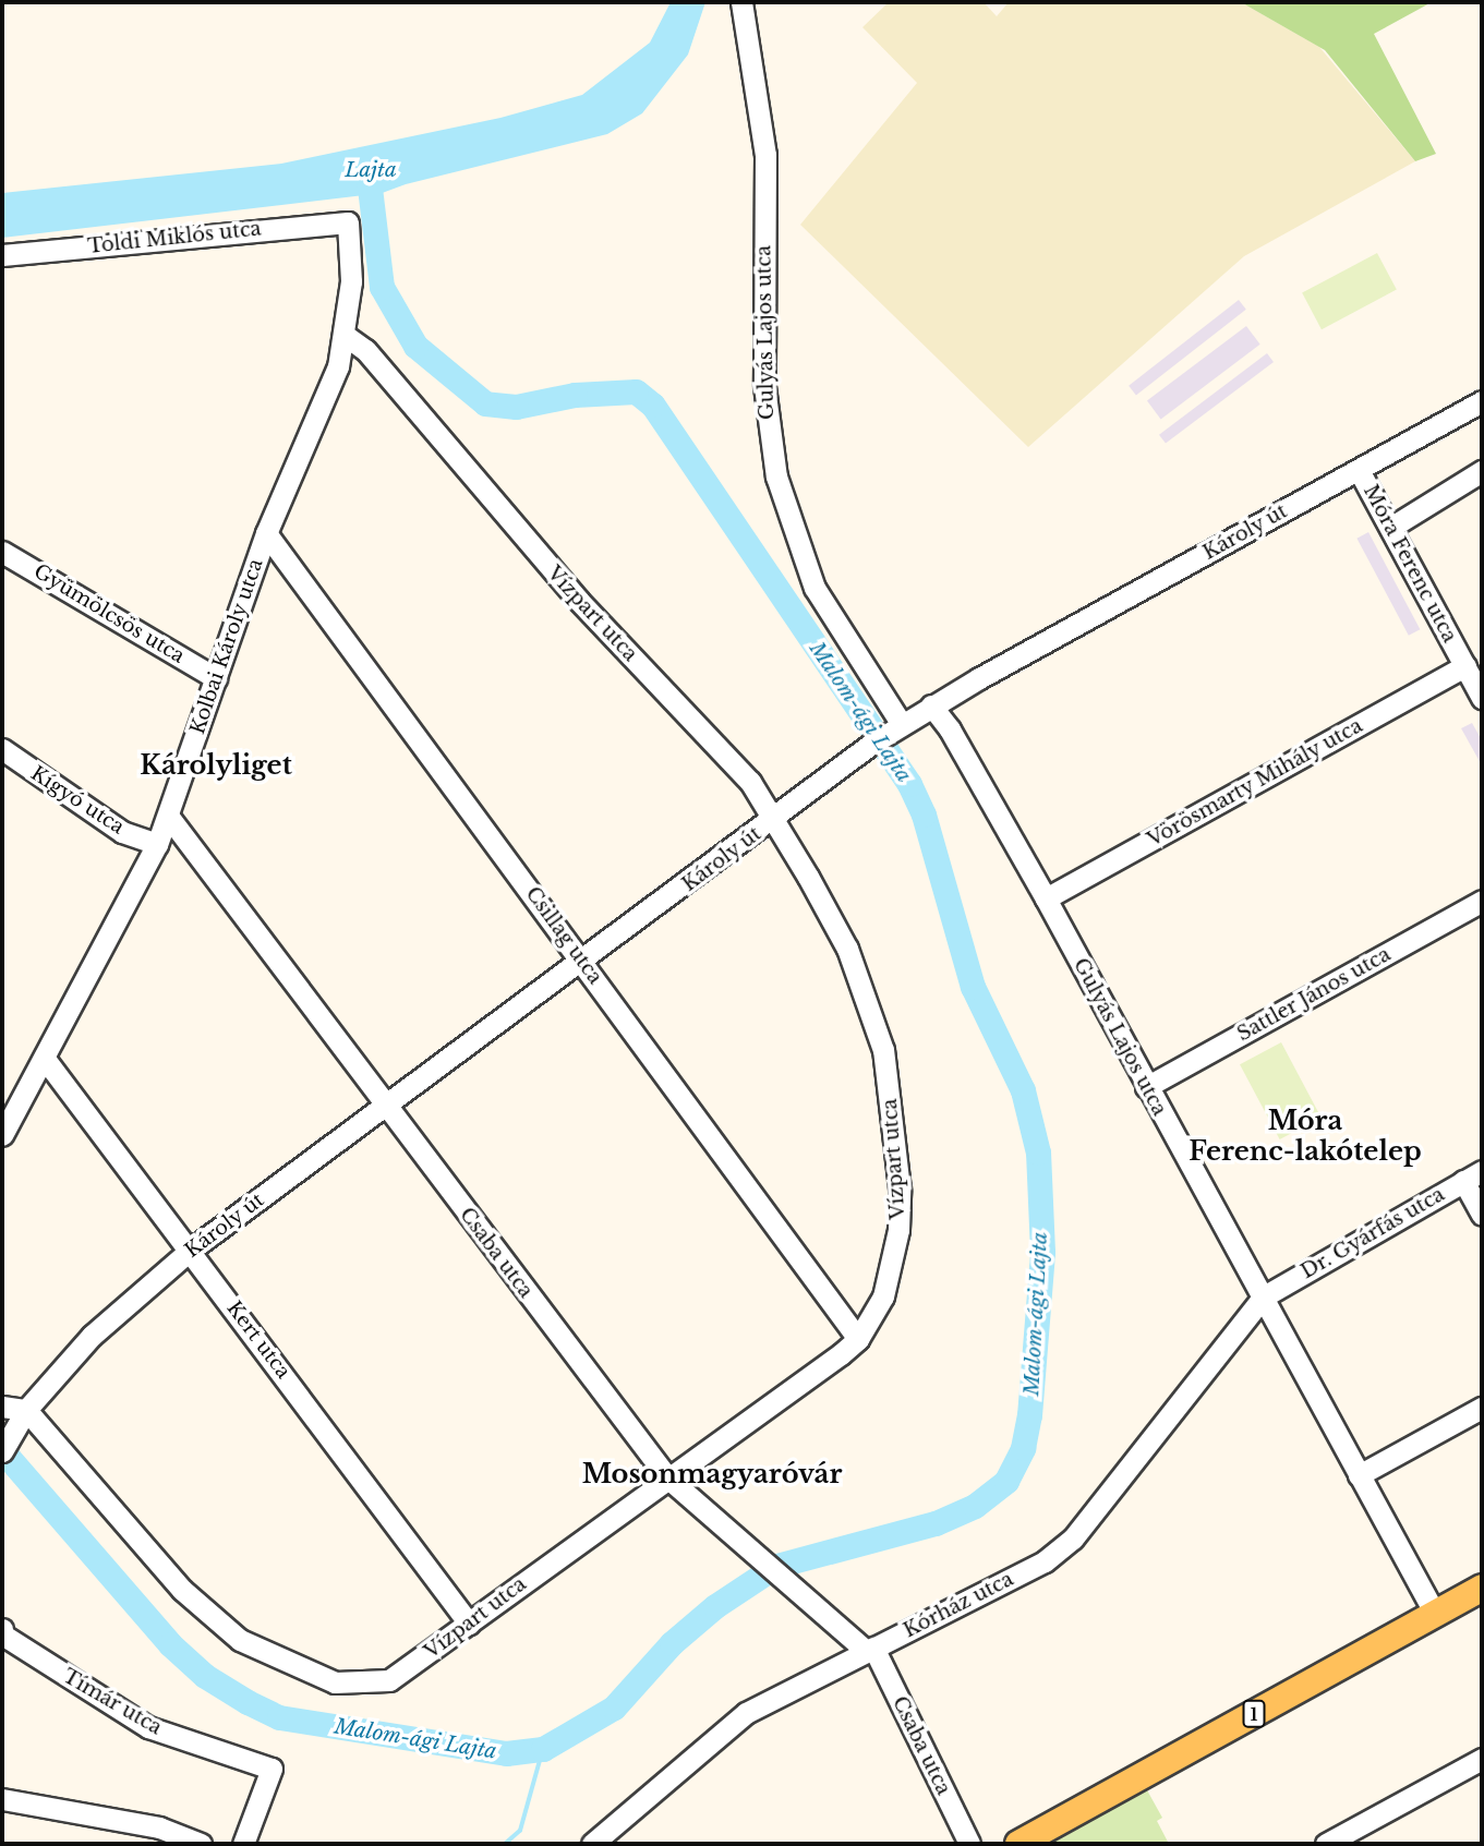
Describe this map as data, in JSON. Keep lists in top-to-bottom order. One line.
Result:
{"streets":{"main road":["1"],"street":["Toldi Miklós utca","Gulyás Lajos utca","Károly út","Móra Ferenc utca","Gyümölcsös utca","Vízpart utca","Kolbai Károly utca","Vörösmarty Mihály utca","Kígyó utca","Csillag utca","Sattler János utca","Dr. Gyárfás utca","Csaba utca","Kert utca","Kórház utca","Tímár utca"]},"crossings":[["Toldi Miklós utca","Kolbai Károly utca"],["Gulyás Lajos utca","Károly út"],["Gulyás Lajos utca","Vörösmarty Mihály utca"],["Gulyás Lajos utca","Sattler János utca"],["Gulyás Lajos utca","Dr. Gyárfás utca"],["Gulyás Lajos utca","Kórház utca"],["Gulyás Lajos utca","1"],["Károly út","Móra Ferenc utca"],["Károly út","Vízpart utca"],["Károly út","Csillag utca"],["Károly út","Csaba utca"],["Károly út","Kert utca"],["Móra Ferenc utca","Vörösmarty Mihály utca"],["Gyümölcsös utca","Kolbai Károly utca"],["Vízpart utca","Kolbai Károly utca"],["Vízpart utca","Csillag utca"],["Vízpart utca","Csaba utca"],["Vízpart utca","Kert utca"],["Kolbai Károly utca","Kígyó utca"],["Kolbai Károly utca","Csillag utca"],["Kolbai Károly utca","Csaba utca"],["Kolbai Károly utca","Kert utca"],["Dr. Gyárfás utca","Kórház utca"],["Csaba utca","Kórház utca"]],"districts":["Károlyliget","Móra Ferenc-lakótelep","Mosonmagyaróvár"],"water":["Lajta","Malom-ági Lajta"]}
